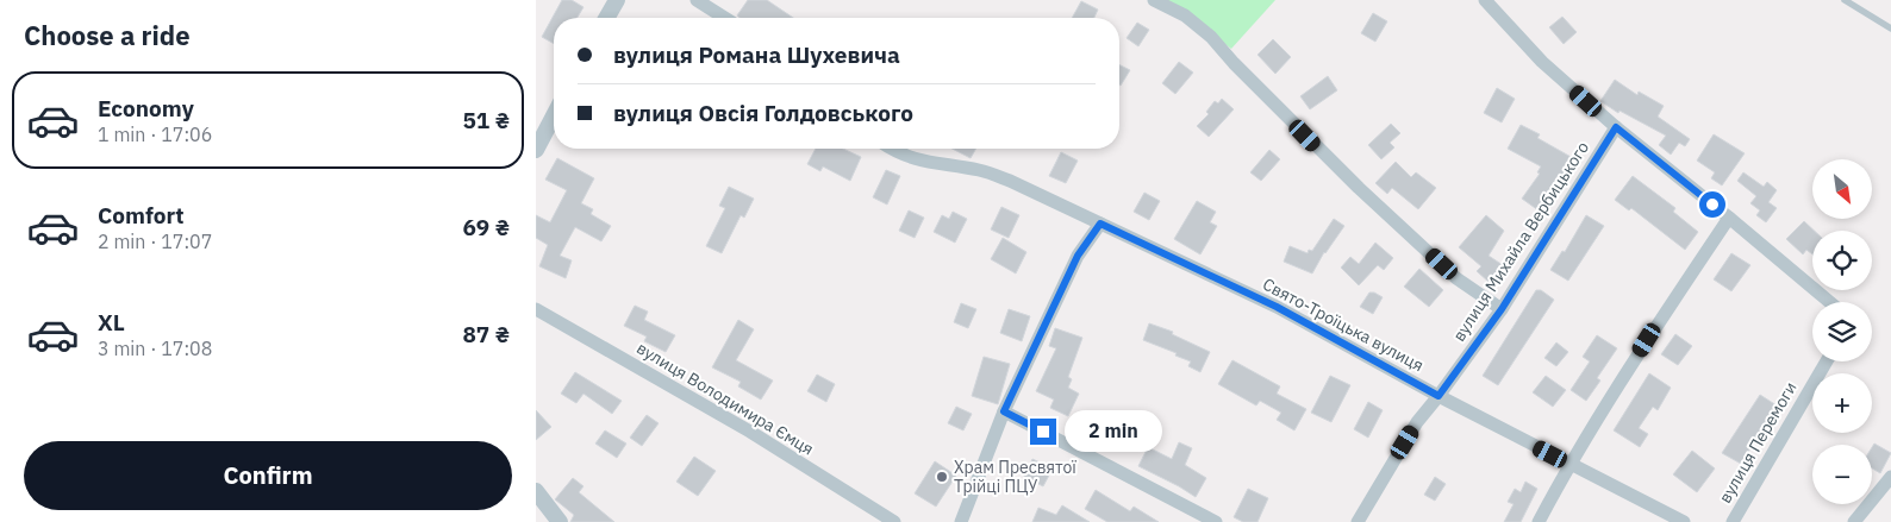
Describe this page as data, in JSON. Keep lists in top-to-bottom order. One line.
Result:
{"streets":{"street":["вулиця Михайла Вербицького","Свято-Троїцька вулиця","вулиця Володимира Ємця","вулиця Перемоги"]},"crossings":[["вулиця Михайла Вербицького","Свято-Троїцька вулиця"]],"places":["Храм Пресвятої Трійці ПЦУ"],"north":"bottom right","page":{"heading":"Choose a ride","banner":["вулиця Романа Шухевича","вулиця Овсія Голдовського"],"list":[{"name":"Economy","note":"1 min · 17:06","value":"51 ₴"},{"name":"Comfort","note":"2 min · 17:07","value":"69 ₴"},{"name":"XL","note":"3 min · 17:08","value":"87 ₴"}],"map_buttons":["+","−"],"bubble":"2 min","buttons":"Confirm"}}
